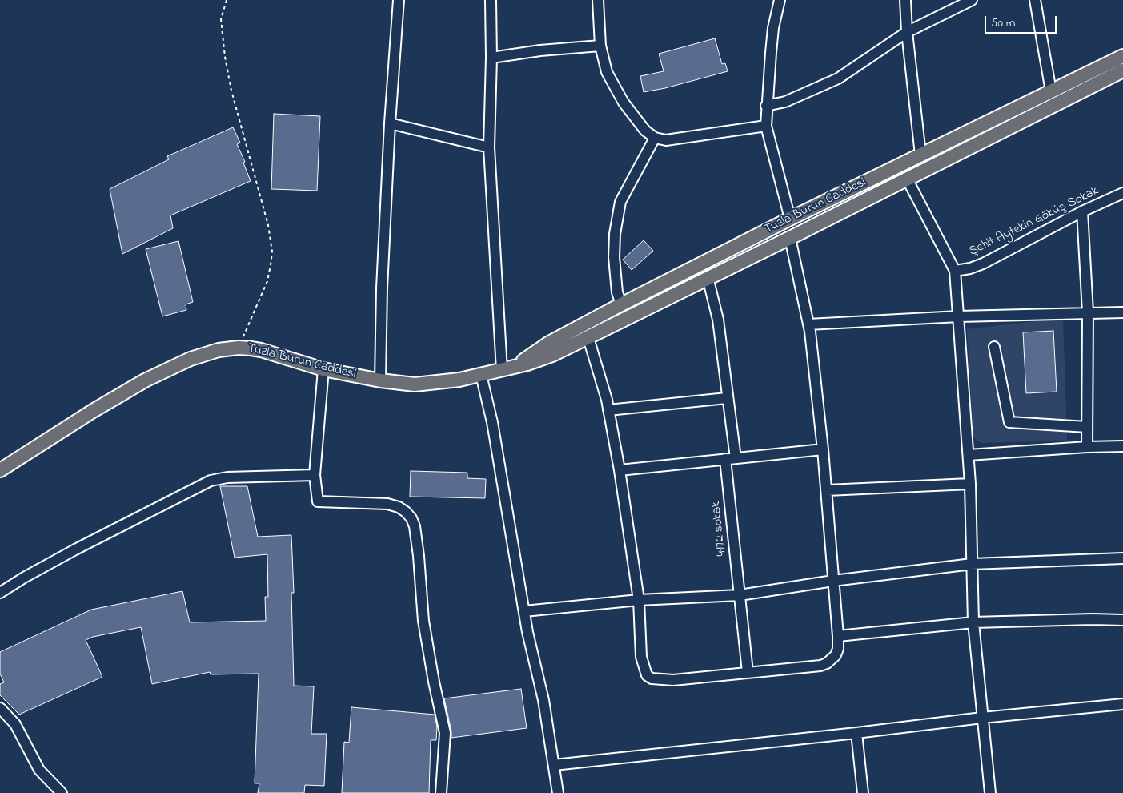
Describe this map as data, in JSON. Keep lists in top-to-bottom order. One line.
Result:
{"streets":{"main road":["Tuzla Burun Caddesi"],"street":["Şehit Aytekin Göküş Sokak","4172 sokak"]},"crossings":[["Tuzla Burun Caddesi","4172 sokak"]],"scale_bar":"50 m"}
